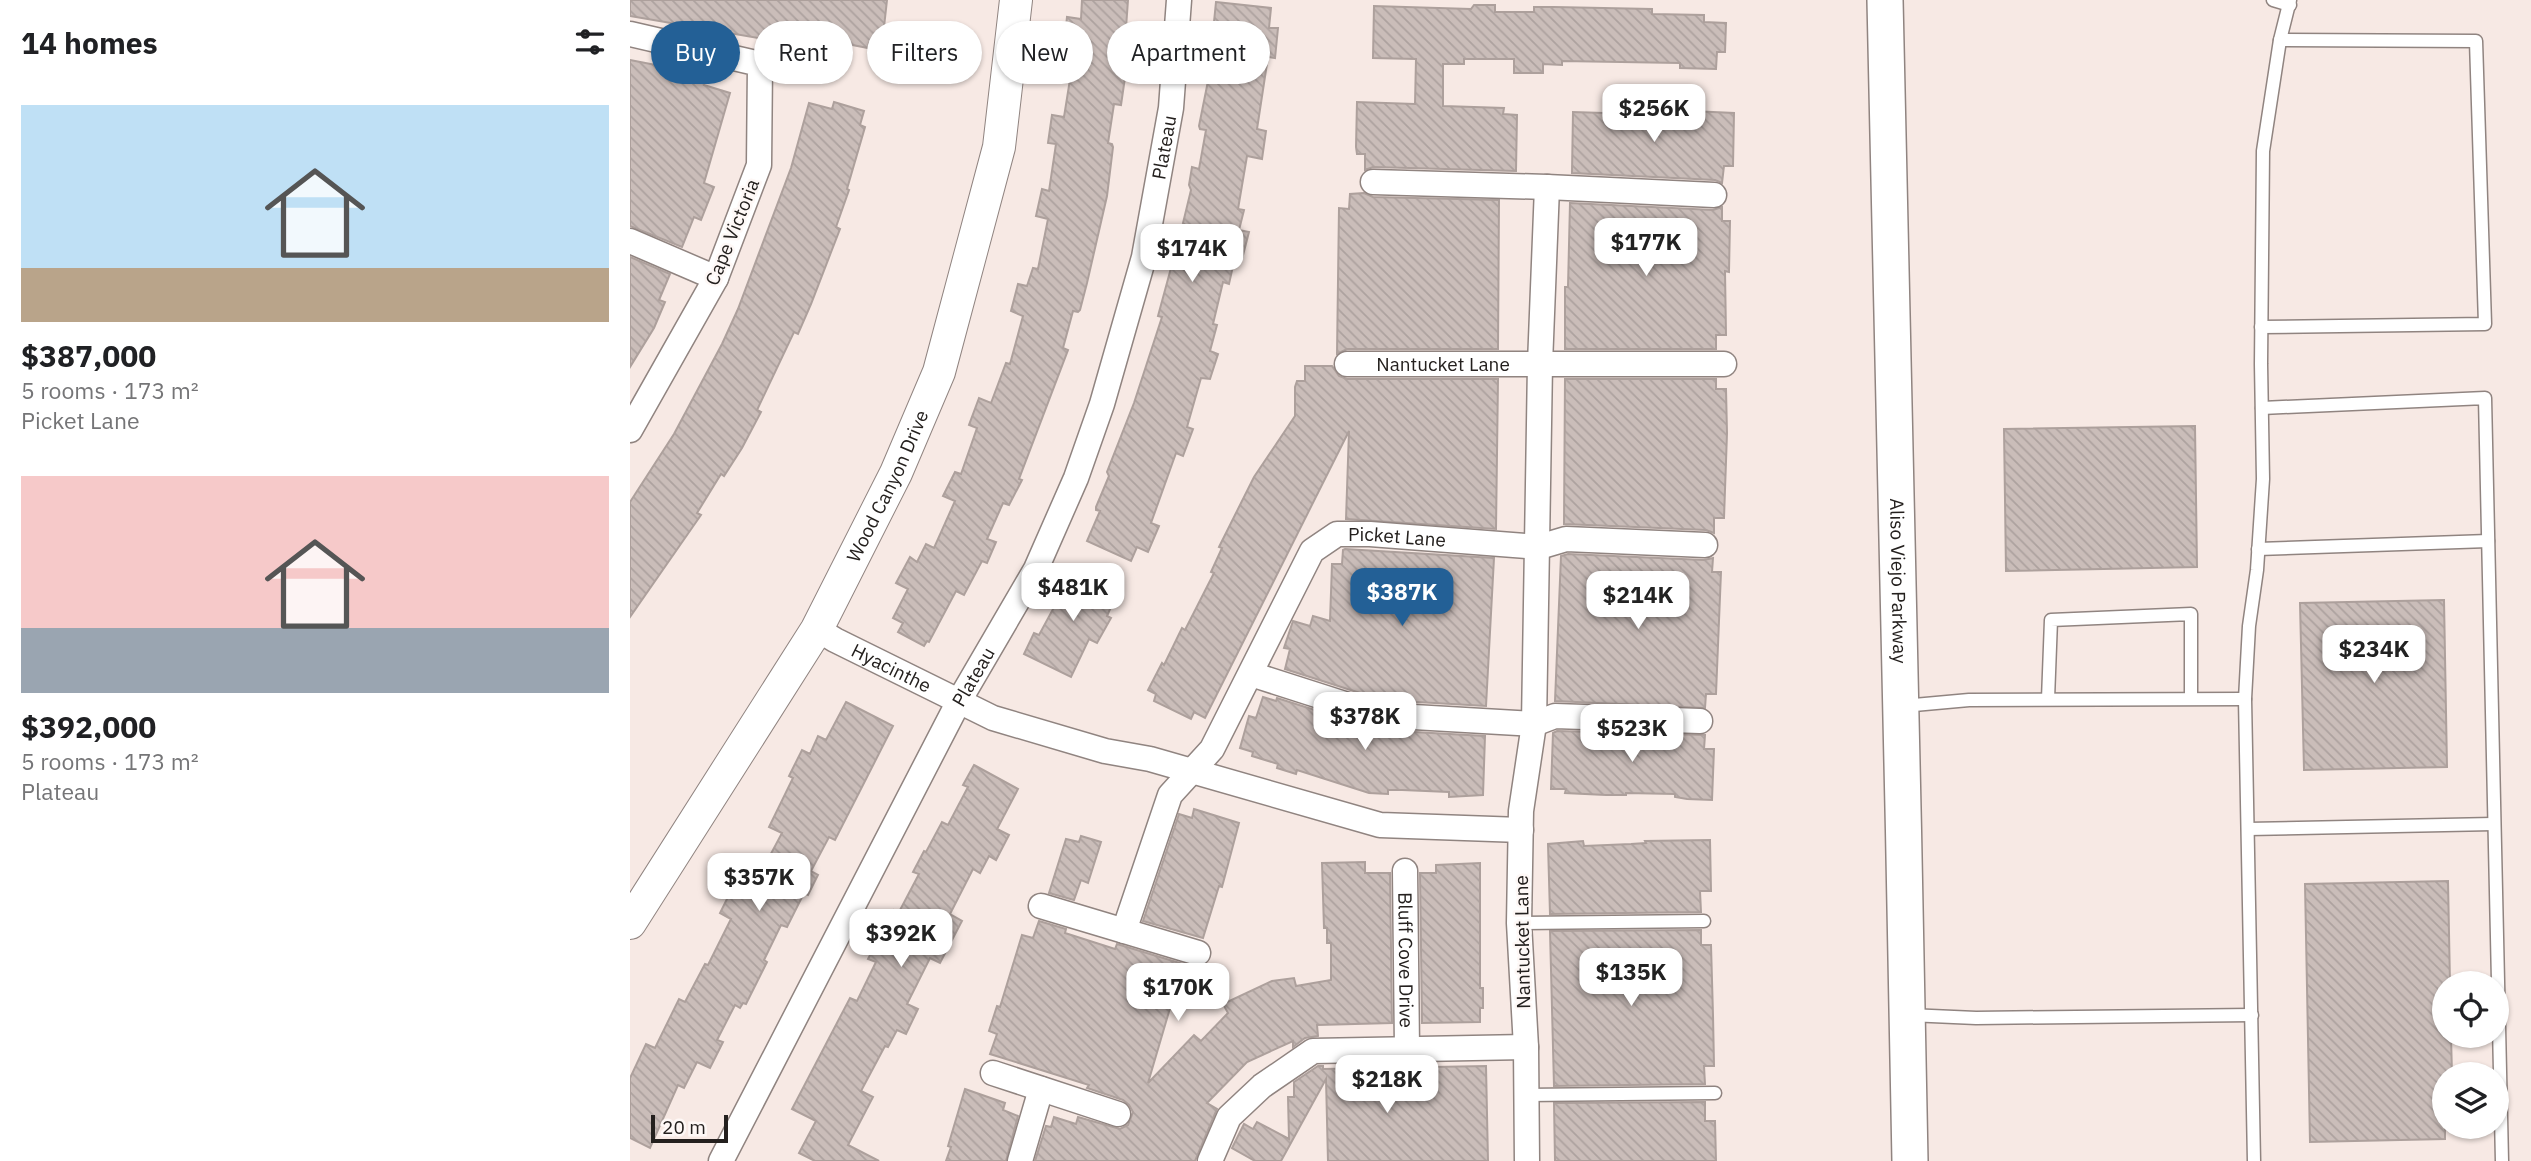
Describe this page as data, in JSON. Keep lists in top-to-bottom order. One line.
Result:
{"streets":{"main road":["Aliso Viejo Parkway"],"street":["Plateau","Cape Victoria","Nantucket Lane","Wood Canyon Drive","Picket Lane","Hyacinthe","Bluff Cove Drive"]},"crossings":[["Plateau","Hyacinthe"],["Nantucket Lane","Picket Lane"],["Nantucket Lane","Bluff Cove Drive"],["Wood Canyon Drive","Hyacinthe"],["Picket Lane","Hyacinthe"]],"scale_bar":"20 m","page":{"heading":"14 homes","chip":["Buy","Rent","Filters","New","Apartment"],"list":[{"name":"$387,000","note":"5 rooms · 173 m² · Picket Lane"},{"name":"$392,000","note":"5 rooms · 173 m² · Plateau"}],"price":["$256K","$177K","$174K","$481K","$387K","$214K","$234K","$378K","$523K","$357K","$392K","$135K","$170K","$218K"],"scale":"20 m"}}
